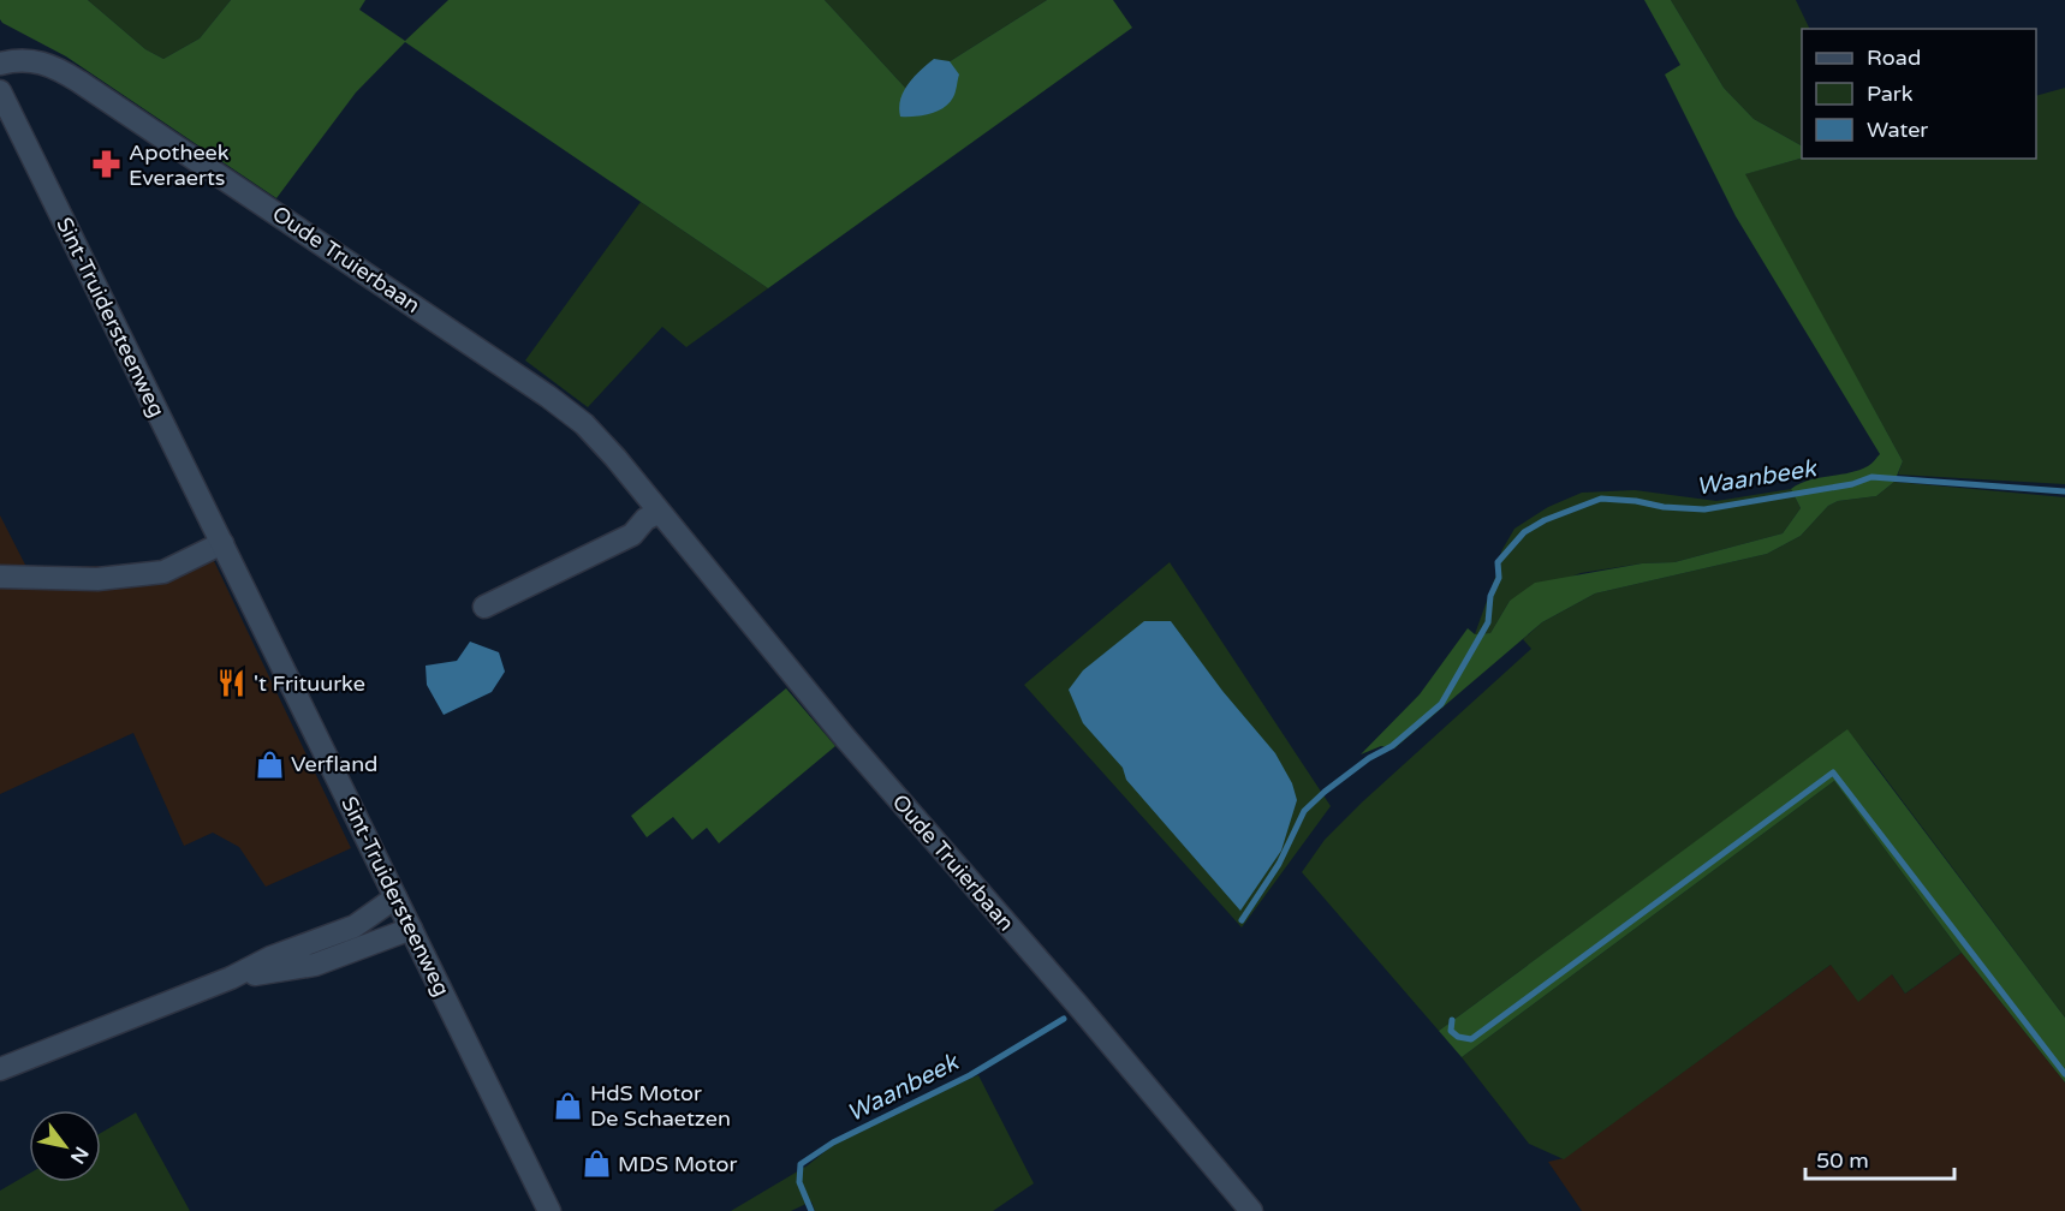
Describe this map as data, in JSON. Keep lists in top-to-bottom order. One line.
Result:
{"streets":{"street":["Oude Truierbaan","Sint-Truidersteenweg"]},"water":["Waanbeek"],"places":{"pharmacy":["Apotheek Everaerts"],"restaurant":["'t Frituurke"],"shop":["Verfland","HdS Motor De Schaetzen","MDS Motor"]},"legend":["Road","Park","Water"],"scale_bar":"50 m","north":"bottom right"}
